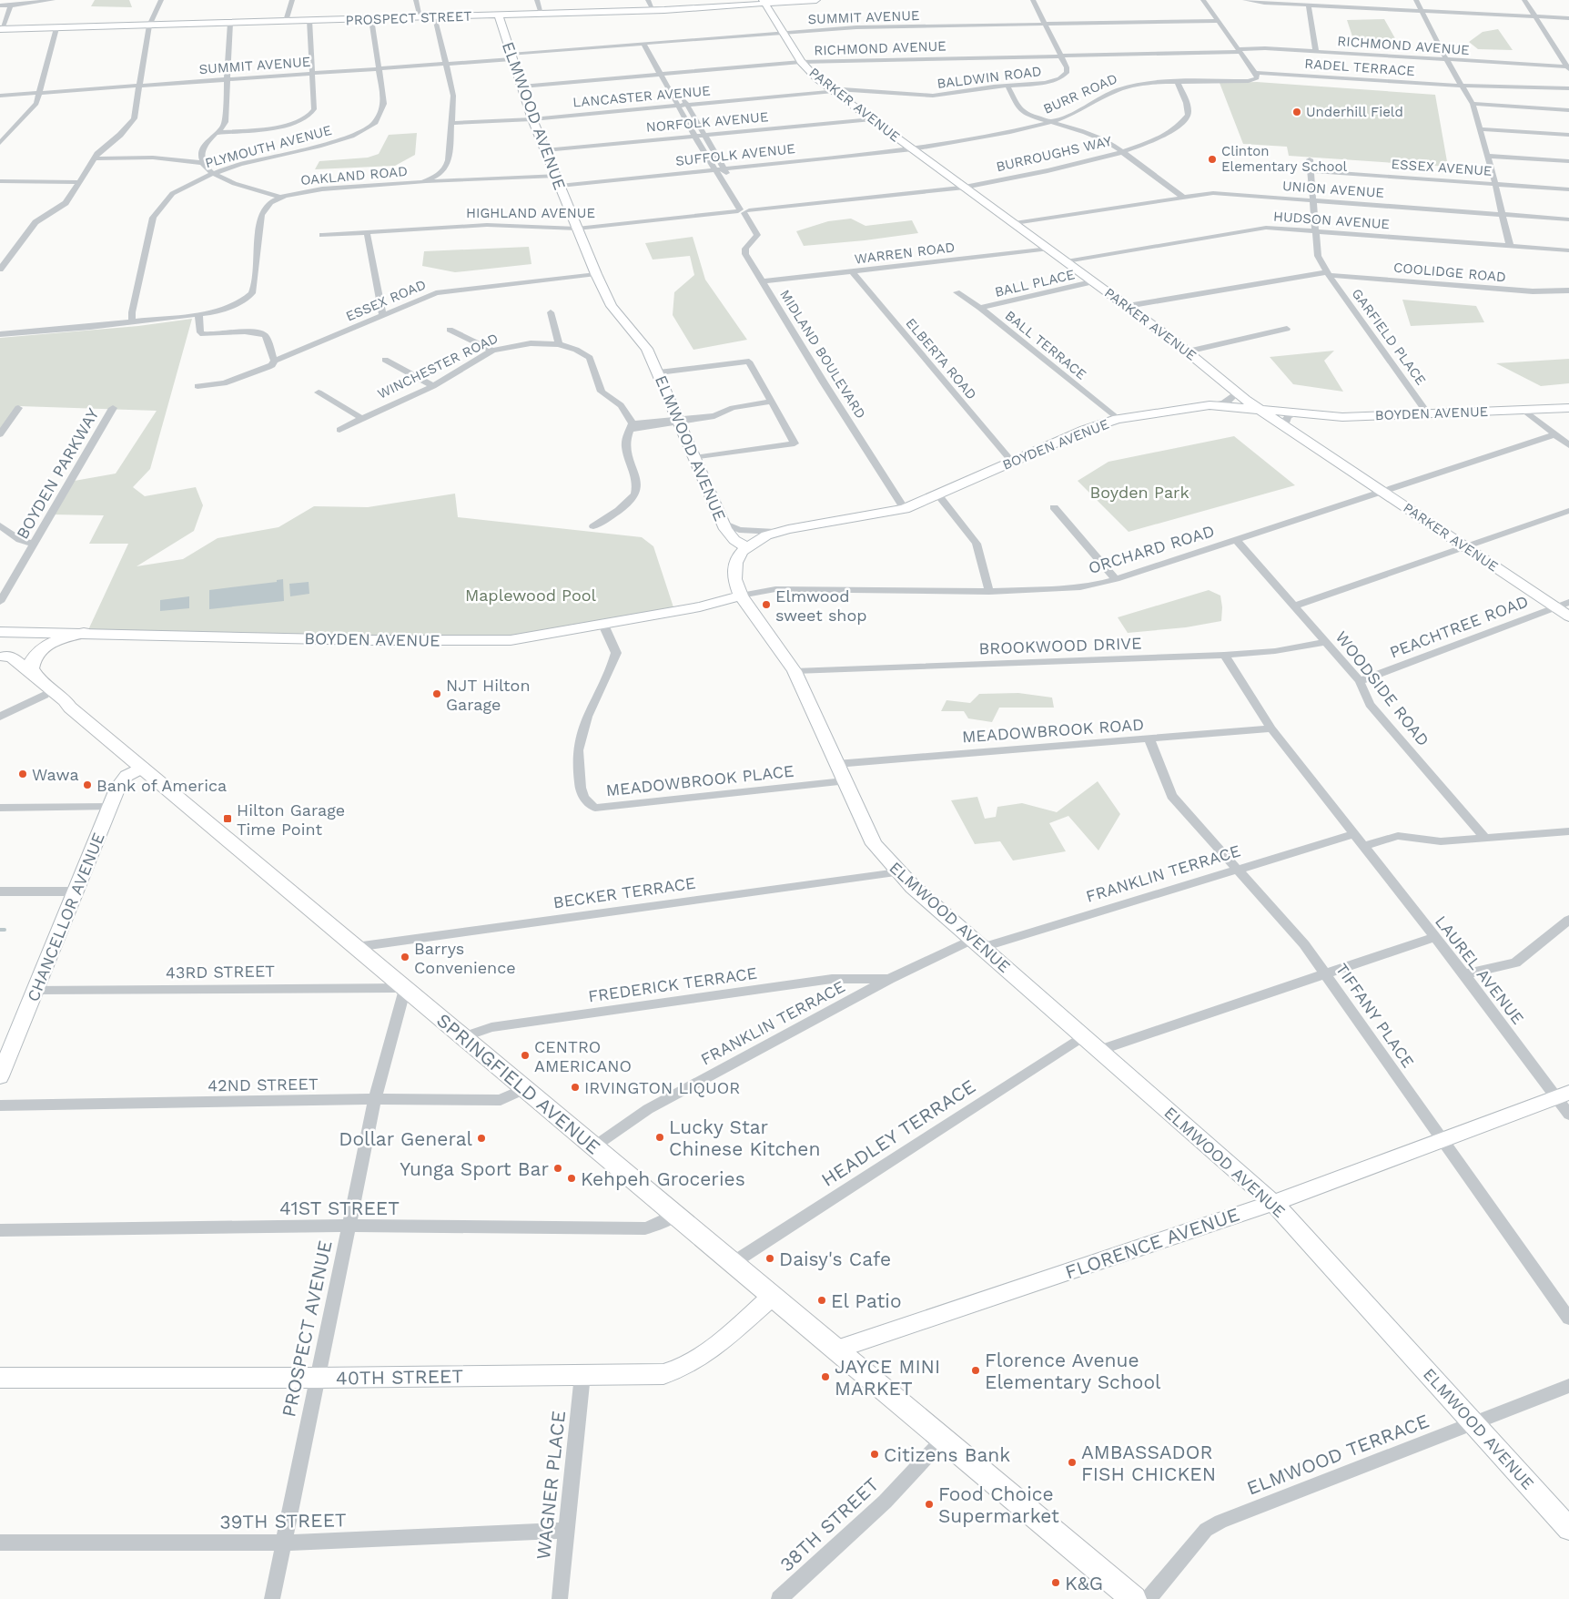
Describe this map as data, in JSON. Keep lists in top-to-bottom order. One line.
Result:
{"streets":{"main road":["SPRINGFIELD AVENUE"],"street":["SUMMIT AVENUE","PROSPECT STREET","RICHMOND AVENUE","RADEL TERRACE","BALDWIN ROAD","BURR ROAD","LANCASTER AVENUE","PARKER AVENUE","ELMWOOD AVENUE","NORFOLK AVENUE","PLYMOUTH AVENUE","BURROUGHS WAY","SUFFOLK AVENUE","ESSEX AVENUE","OAKLAND ROAD","UNION AVENUE","HIGHLAND AVENUE","HUDSON AVENUE","WARREN ROAD","COOLIDGE ROAD","BALL PLACE","ESSEX ROAD","GARFIELD PLACE","BALL TERRACE","MIDLAND BOULEVARD","ELBERTA ROAD","WINCHESTER ROAD","BOYDEN AVENUE","BOYDEN PARKWAY","ORCHARD ROAD","PEACHTREE ROAD","BROOKWOOD DRIVE","WOODSIDE ROAD","MEADOWBROOK ROAD","MEADOWBROOK PLACE","FRANKLIN TERRACE","BECKER TERRACE","CHANCELLOR AVENUE","LAUREL AVENUE","43RD STREET","FREDERICK TERRACE","TIFFANY PLACE","42ND STREET","HEADLEY TERRACE","41ST STREET","FLORENCE AVENUE","PROSPECT AVENUE","40TH STREET","ELMWOOD TERRACE","WAGNER PLACE","39TH STREET","38TH STREET"]},"crossings":[["SUMMIT AVENUE","BALDWIN ROAD"],["SUMMIT AVENUE","PARKER AVENUE"],["SUMMIT AVENUE","ELMWOOD AVENUE"],["SUMMIT AVENUE","PLYMOUTH AVENUE"],["SUMMIT AVENUE","OAKLAND ROAD"],["SUMMIT AVENUE","MIDLAND BOULEVARD"],["PROSPECT STREET","PARKER AVENUE"],["PROSPECT STREET","ELMWOOD AVENUE"],["PROSPECT STREET","PLYMOUTH AVENUE"],["PROSPECT STREET","OAKLAND ROAD"],["RICHMOND AVENUE","BALDWIN ROAD"],["RICHMOND AVENUE","PARKER AVENUE"],["RICHMOND AVENUE","ELMWOOD AVENUE"],["RICHMOND AVENUE","MIDLAND BOULEVARD"],["RADEL TERRACE","BURR ROAD"],["BALDWIN ROAD","LANCASTER AVENUE"],["BALDWIN ROAD","PARKER AVENUE"],["BURR ROAD","PARKER AVENUE"],["BURR ROAD","BURROUGHS WAY"],["BURR ROAD","SUFFOLK AVENUE"],["LANCASTER AVENUE","PARKER AVENUE"],["LANCASTER AVENUE","ELMWOOD AVENUE"],["LANCASTER AVENUE","OAKLAND ROAD"],["LANCASTER AVENUE","MIDLAND BOULEVARD"],["PARKER AVENUE","NORFOLK AVENUE"],["PARKER AVENUE","BURROUGHS WAY"],["PARKER AVENUE","SUFFOLK AVENUE"],["PARKER AVENUE","UNION AVENUE"],["PARKER AVENUE","HIGHLAND AVENUE"],["PARKER AVENUE","HUDSON AVENUE"],["PARKER AVENUE","WARREN ROAD"],["PARKER AVENUE","COOLIDGE ROAD"],["PARKER AVENUE","BALL PLACE"],["PARKER AVENUE","BOYDEN AVENUE"],["PARKER AVENUE","ORCHARD ROAD"],["PARKER AVENUE","PEACHTREE ROAD"],["ELMWOOD AVENUE","NORFOLK AVENUE"],["ELMWOOD AVENUE","SUFFOLK AVENUE"],["ELMWOOD AVENUE","HIGHLAND AVENUE"],["ELMWOOD AVENUE","ESSEX ROAD"],["ELMWOOD AVENUE","BOYDEN AVENUE"],["ELMWOOD AVENUE","ORCHARD ROAD"],["ELMWOOD AVENUE","BROOKWOOD DRIVE"],["ELMWOOD AVENUE","MEADOWBROOK ROAD"],["ELMWOOD AVENUE","MEADOWBROOK PLACE"],["ELMWOOD AVENUE","FRANKLIN TERRACE"],["ELMWOOD AVENUE","BECKER TERRACE"],["ELMWOOD AVENUE","HEADLEY TERRACE"],["ELMWOOD AVENUE","FLORENCE AVENUE"],["ELMWOOD AVENUE","ELMWOOD TERRACE"],["NORFOLK AVENUE","MIDLAND BOULEVARD"],["PLYMOUTH AVENUE","OAKLAND ROAD"],["BURROUGHS WAY","HIGHLAND AVENUE"],["SUFFOLK AVENUE","OAKLAND ROAD"],["SUFFOLK AVENUE","MIDLAND BOULEVARD"],["ESSEX AVENUE","GARFIELD PLACE"],["UNION AVENUE","GARFIELD PLACE"],["HIGHLAND AVENUE","MIDLAND BOULEVARD"],["HUDSON AVENUE","GARFIELD PLACE"],["WARREN ROAD","MIDLAND BOULEVARD"],["WARREN ROAD","ELBERTA ROAD"],["COOLIDGE ROAD","GARFIELD PLACE"],["BALL PLACE","BALL TERRACE"],["GARFIELD PLACE","BOYDEN AVENUE"],["BALL TERRACE","BOYDEN AVENUE"],["MIDLAND BOULEVARD","BOYDEN AVENUE"],["ELBERTA ROAD","BOYDEN AVENUE"],["BOYDEN AVENUE","ORCHARD ROAD"],["BOYDEN AVENUE","MEADOWBROOK PLACE"],["ORCHARD ROAD","WOODSIDE ROAD"],["PEACHTREE ROAD","WOODSIDE ROAD"],["BROOKWOOD DRIVE","WOODSIDE ROAD"],["MEADOWBROOK ROAD","TIFFANY PLACE"],["FRANKLIN TERRACE","LAUREL AVENUE"],["FRANKLIN TERRACE","FREDERICK TERRACE"],["FRANKLIN TERRACE","TIFFANY PLACE"],["FRANKLIN TERRACE","SPRINGFIELD AVENUE"],["BECKER TERRACE","SPRINGFIELD AVENUE"],["CHANCELLOR AVENUE","43RD STREET"],["CHANCELLOR AVENUE","SPRINGFIELD AVENUE"],["LAUREL AVENUE","FLORENCE AVENUE"],["43RD STREET","SPRINGFIELD AVENUE"],["43RD STREET","PROSPECT AVENUE"],["FREDERICK TERRACE","SPRINGFIELD AVENUE"],["TIFFANY PLACE","FLORENCE AVENUE"],["SPRINGFIELD AVENUE","42ND STREET"],["SPRINGFIELD AVENUE","HEADLEY TERRACE"],["SPRINGFIELD AVENUE","41ST STREET"],["SPRINGFIELD AVENUE","FLORENCE AVENUE"],["SPRINGFIELD AVENUE","PROSPECT AVENUE"],["SPRINGFIELD AVENUE","40TH STREET"],["SPRINGFIELD AVENUE","38TH STREET"],["42ND STREET","PROSPECT AVENUE"],["41ST STREET","PROSPECT AVENUE"],["PROSPECT AVENUE","40TH STREET"],["PROSPECT AVENUE","39TH STREET"],["40TH STREET","WAGNER PLACE"],["WAGNER PLACE","39TH STREET"]],"parks":["Boyden Park","Maplewood Pool"],"places":{"other":["Underhill Field","Clinton Elementary School","Elmwood sweet shop","NJT Hilton Garage","Wawa","Bank of America","Barrys Convenience","CENTRO AMERICANO","IRVINGTON LIQUOR","Lucky Star Chinese Kitchen","Dollar General","Yunga Sport Bar","Kehpeh Groceries","Daisy's Cafe","El Patio","Florence Avenue Elementary School","JAYCE MINI MARKET","Citizens Bank","AMBASSADOR FISH CHICKEN","Food Choice Supermarket","K&G"],"transit":["Hilton Garage Time Point"]}}
